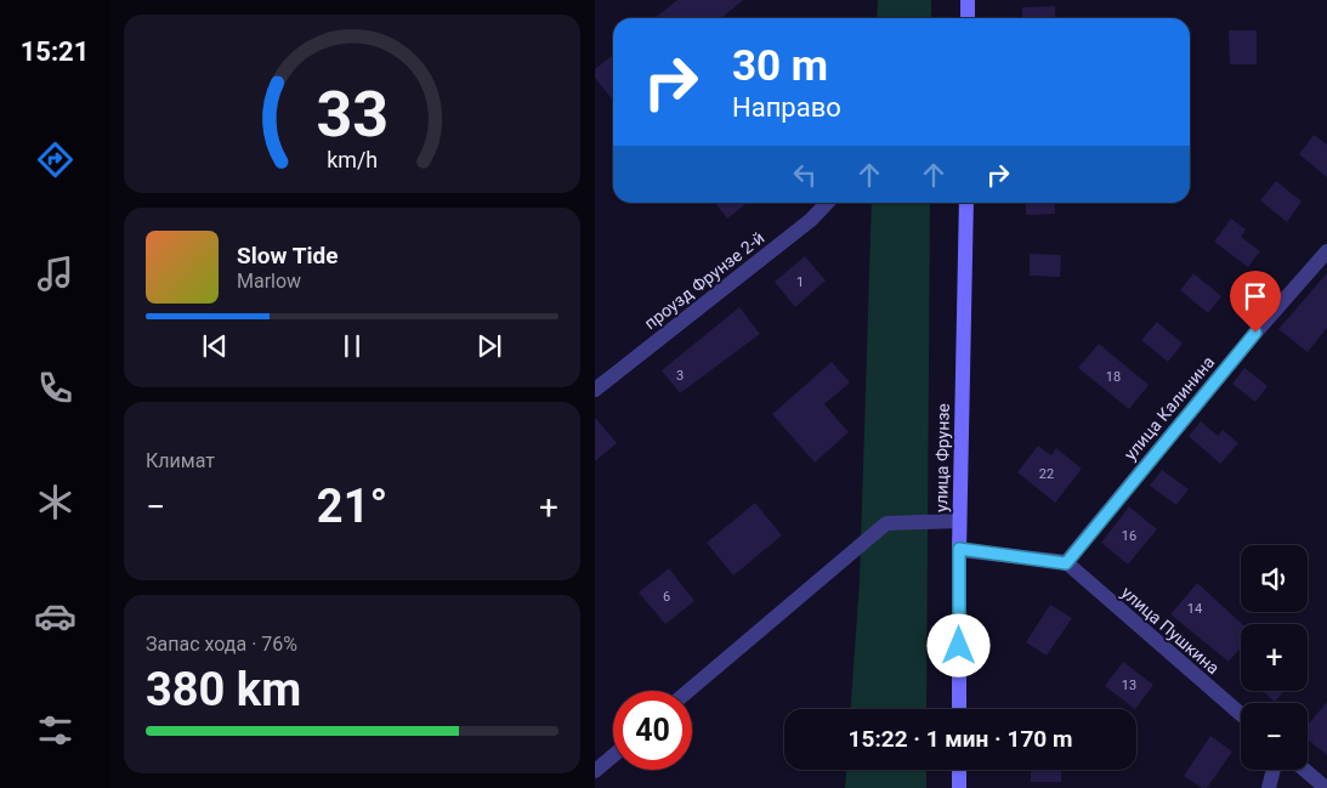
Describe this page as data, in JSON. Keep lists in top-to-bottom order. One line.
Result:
{"streets":{"street":["проузд Фрунзе 2-й","улица Калинина","улица Фрунзе","улица Пушкина"]},"crossings":[["улица Калинина","улица Пушкина"]],"house_numbers":["1","3","18","22","16","6","14","13"],"page":{"tabs":"15:21","turn":["30 m","Направо"],"song":["Slow Tide","Marlow"],"tile":["Климат",["Запас хода · 76%","380 km"]],"heat":["−","21°","+"],"map_buttons":["+","−"],"limit":"40","trip":"15:22 · 1 мин · 170 m","gauge":["33","km/h"]}}
